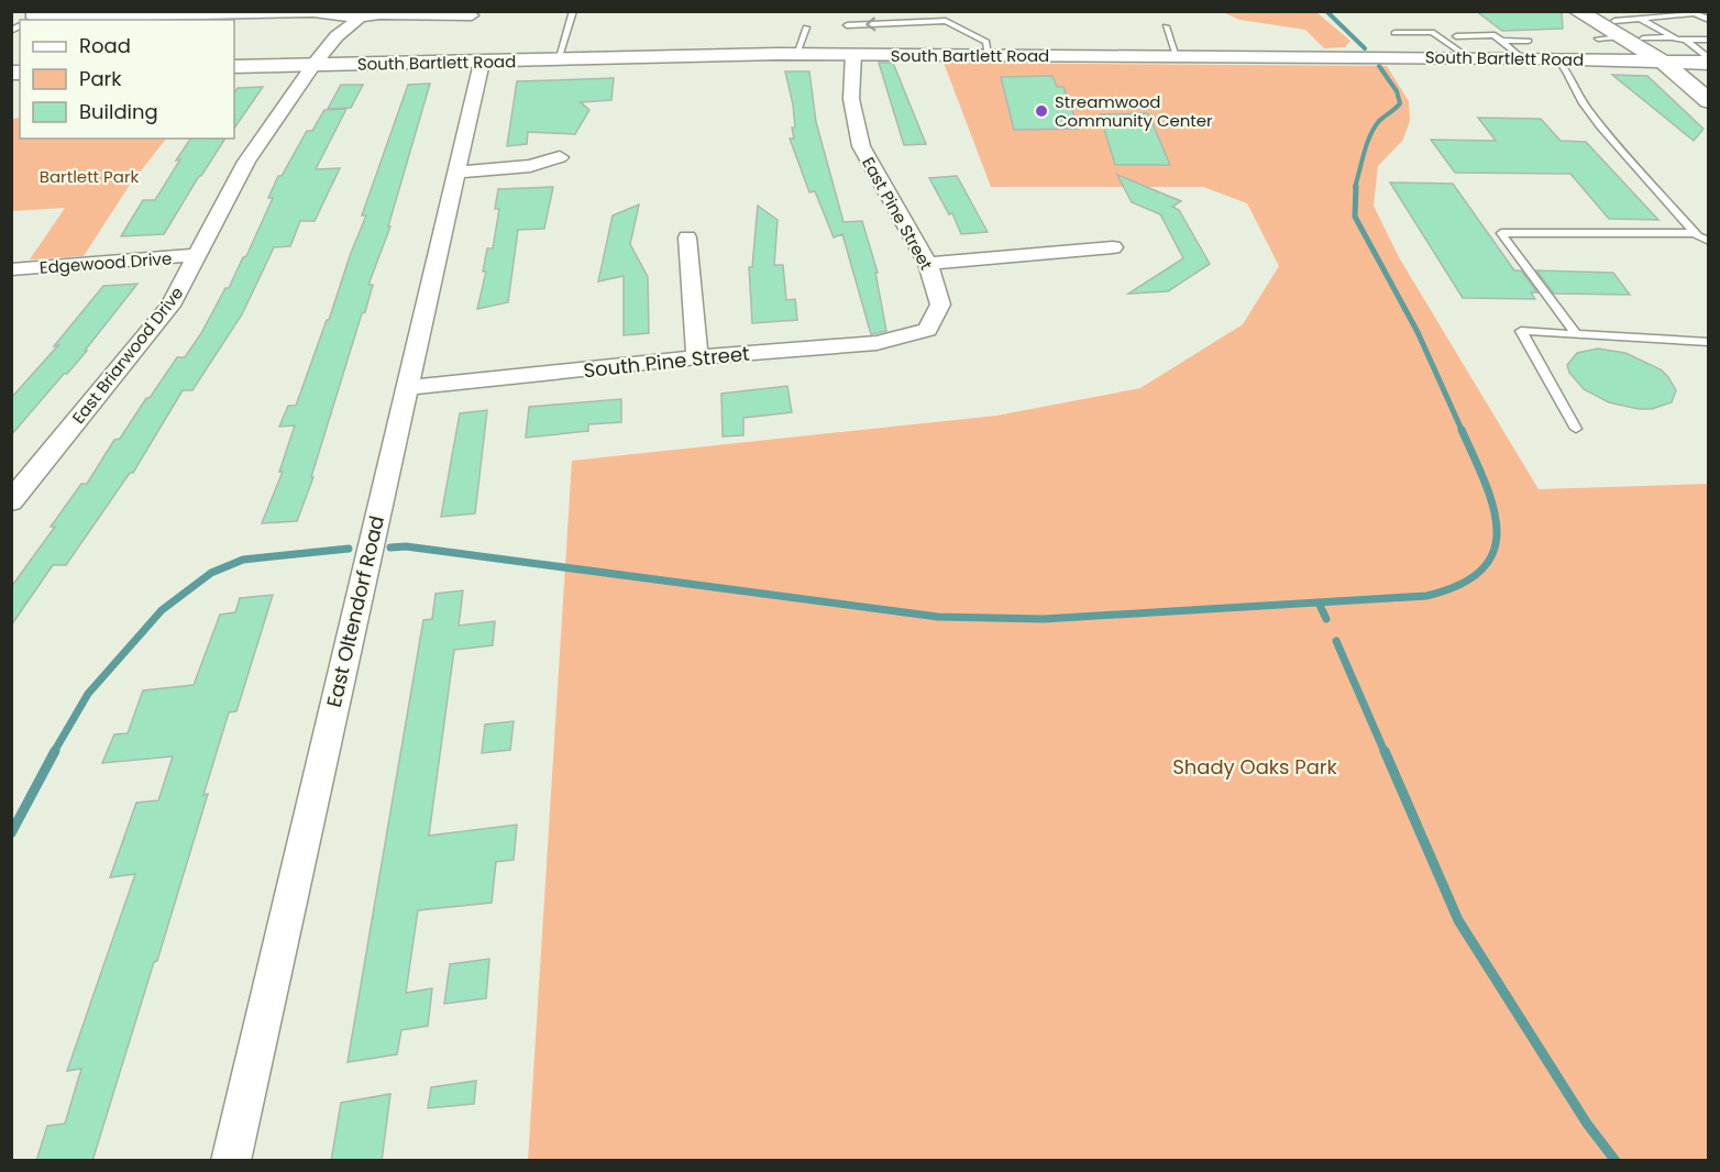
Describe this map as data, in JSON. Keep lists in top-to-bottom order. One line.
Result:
{"streets":{"main road":["South Bartlett Road"],"street":["East Pine Street","Edgewood Drive","East Briarwood Drive","South Pine Street","East Oltendorf Road"]},"crossings":[["South Bartlett Road","East Pine Street"],["South Bartlett Road","East Briarwood Drive"],["South Bartlett Road","East Oltendorf Road"],["East Pine Street","South Pine Street"],["Edgewood Drive","East Briarwood Drive"],["South Pine Street","East Oltendorf Road"]],"parks":["Bartlett Park","Shady Oaks Park"],"places":["Streamwood Community Center"],"legend":["Road","Park","Building"]}
